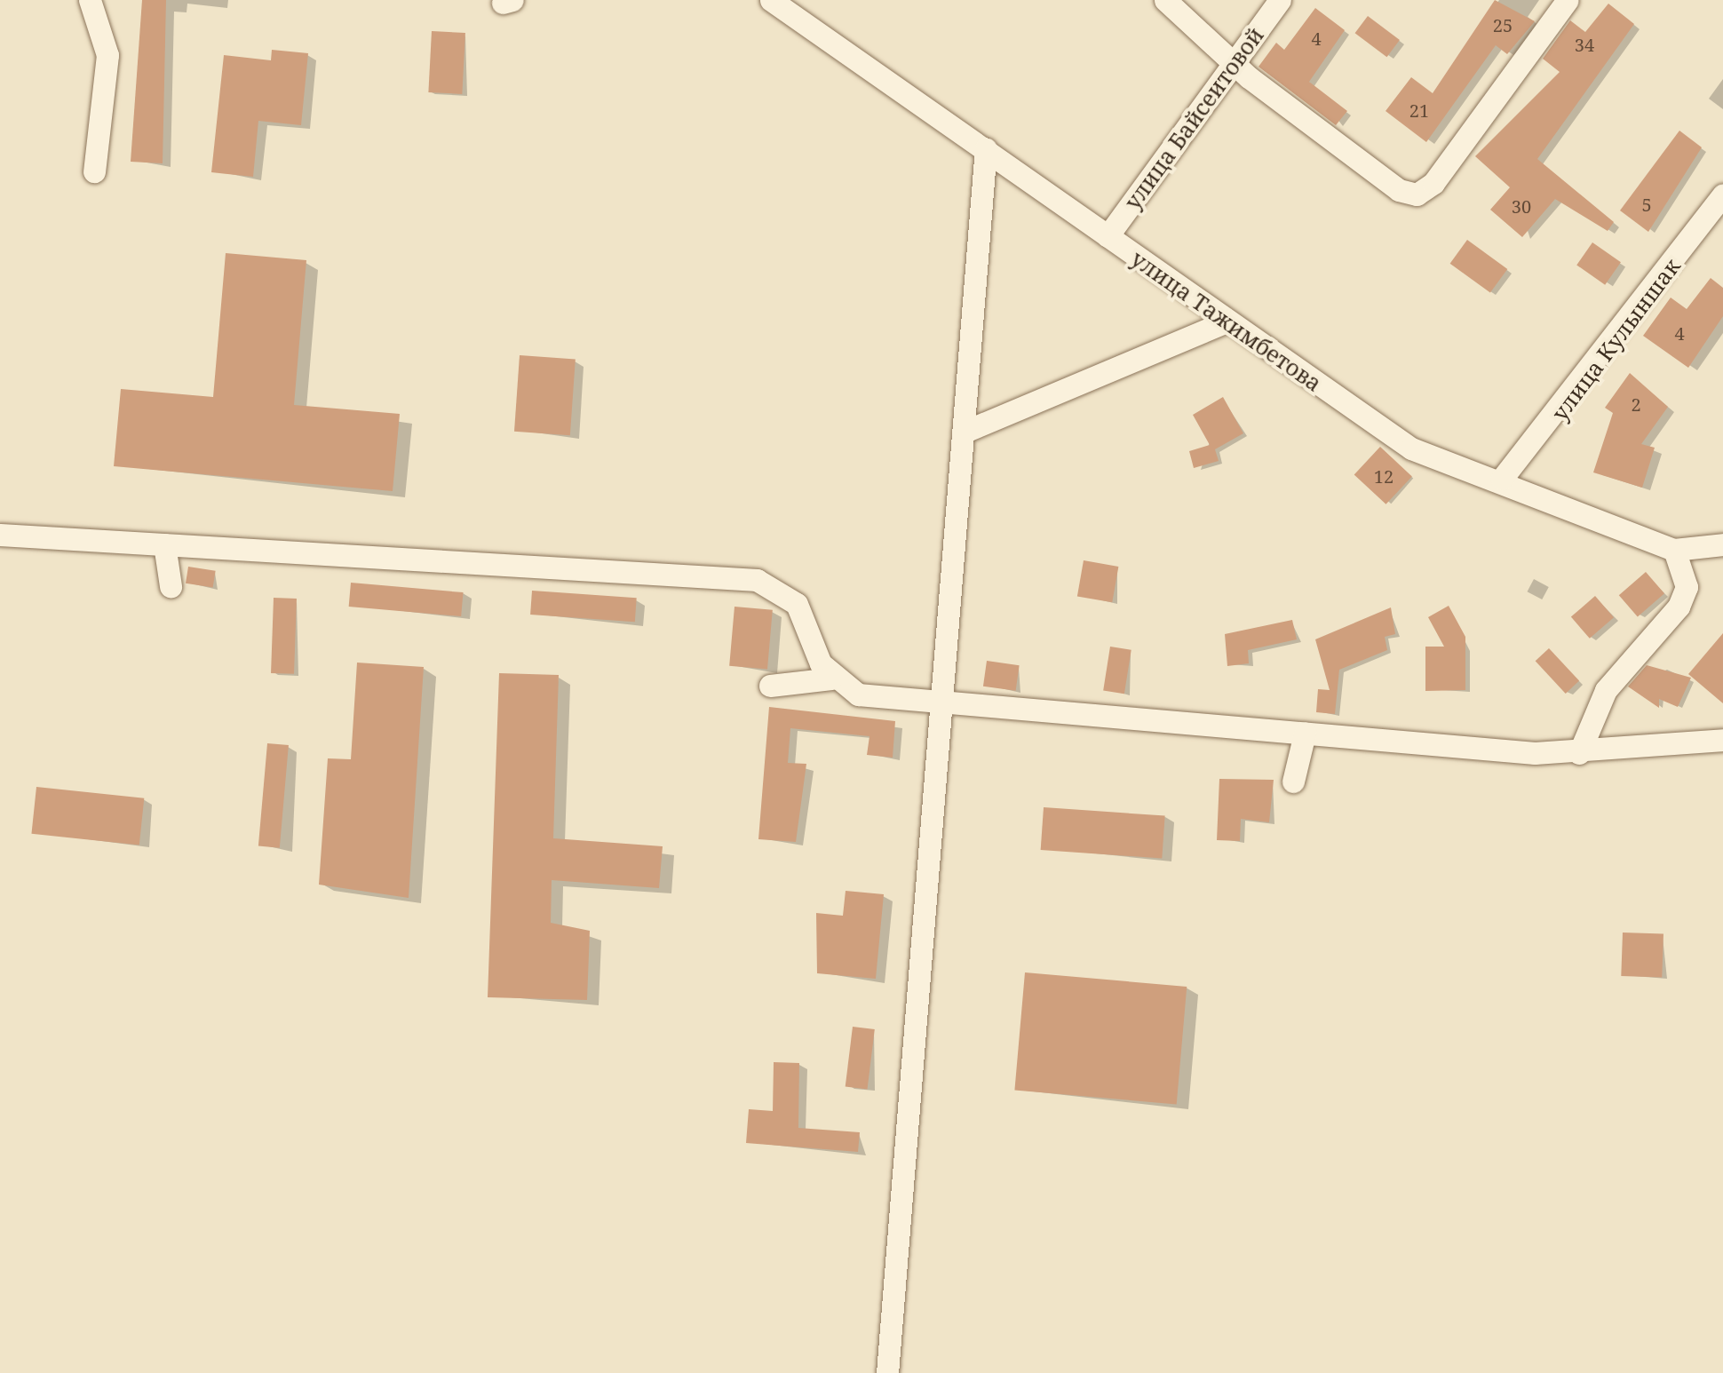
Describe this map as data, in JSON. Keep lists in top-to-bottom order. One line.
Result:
{"streets":{"street":["улица Байсеитовой","улица Тажимбетова","улица Кулыншак"]},"crossings":[["улица Байсеитовой","улица Тажимбетова"],["улица Тажимбетова","улица Кулыншак"]],"house_numbers":["25","4","34","21","5","30","4","2","12"]}
